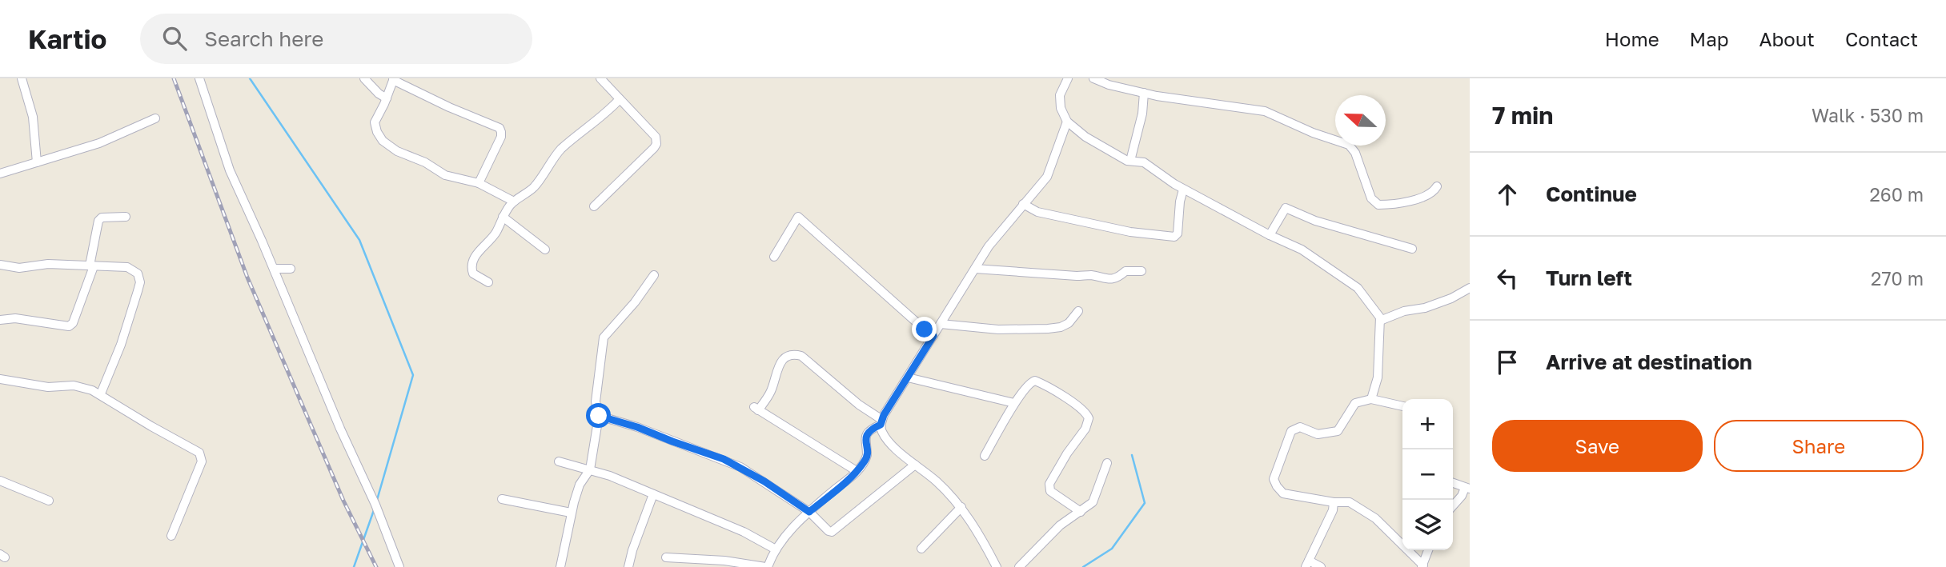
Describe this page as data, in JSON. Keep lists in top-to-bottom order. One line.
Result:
{"north":"left","page":{"header":"Kartio","search":"Search here","nav":["Home","Map","About","Contact"],"heading":["7 min","Walk · 530 m"],"list":[["Continue","260 m"],["Turn left","270 m"],"Arrive at destination"],"map_buttons":["+","−"],"buttons":["Save","Share"]}}
